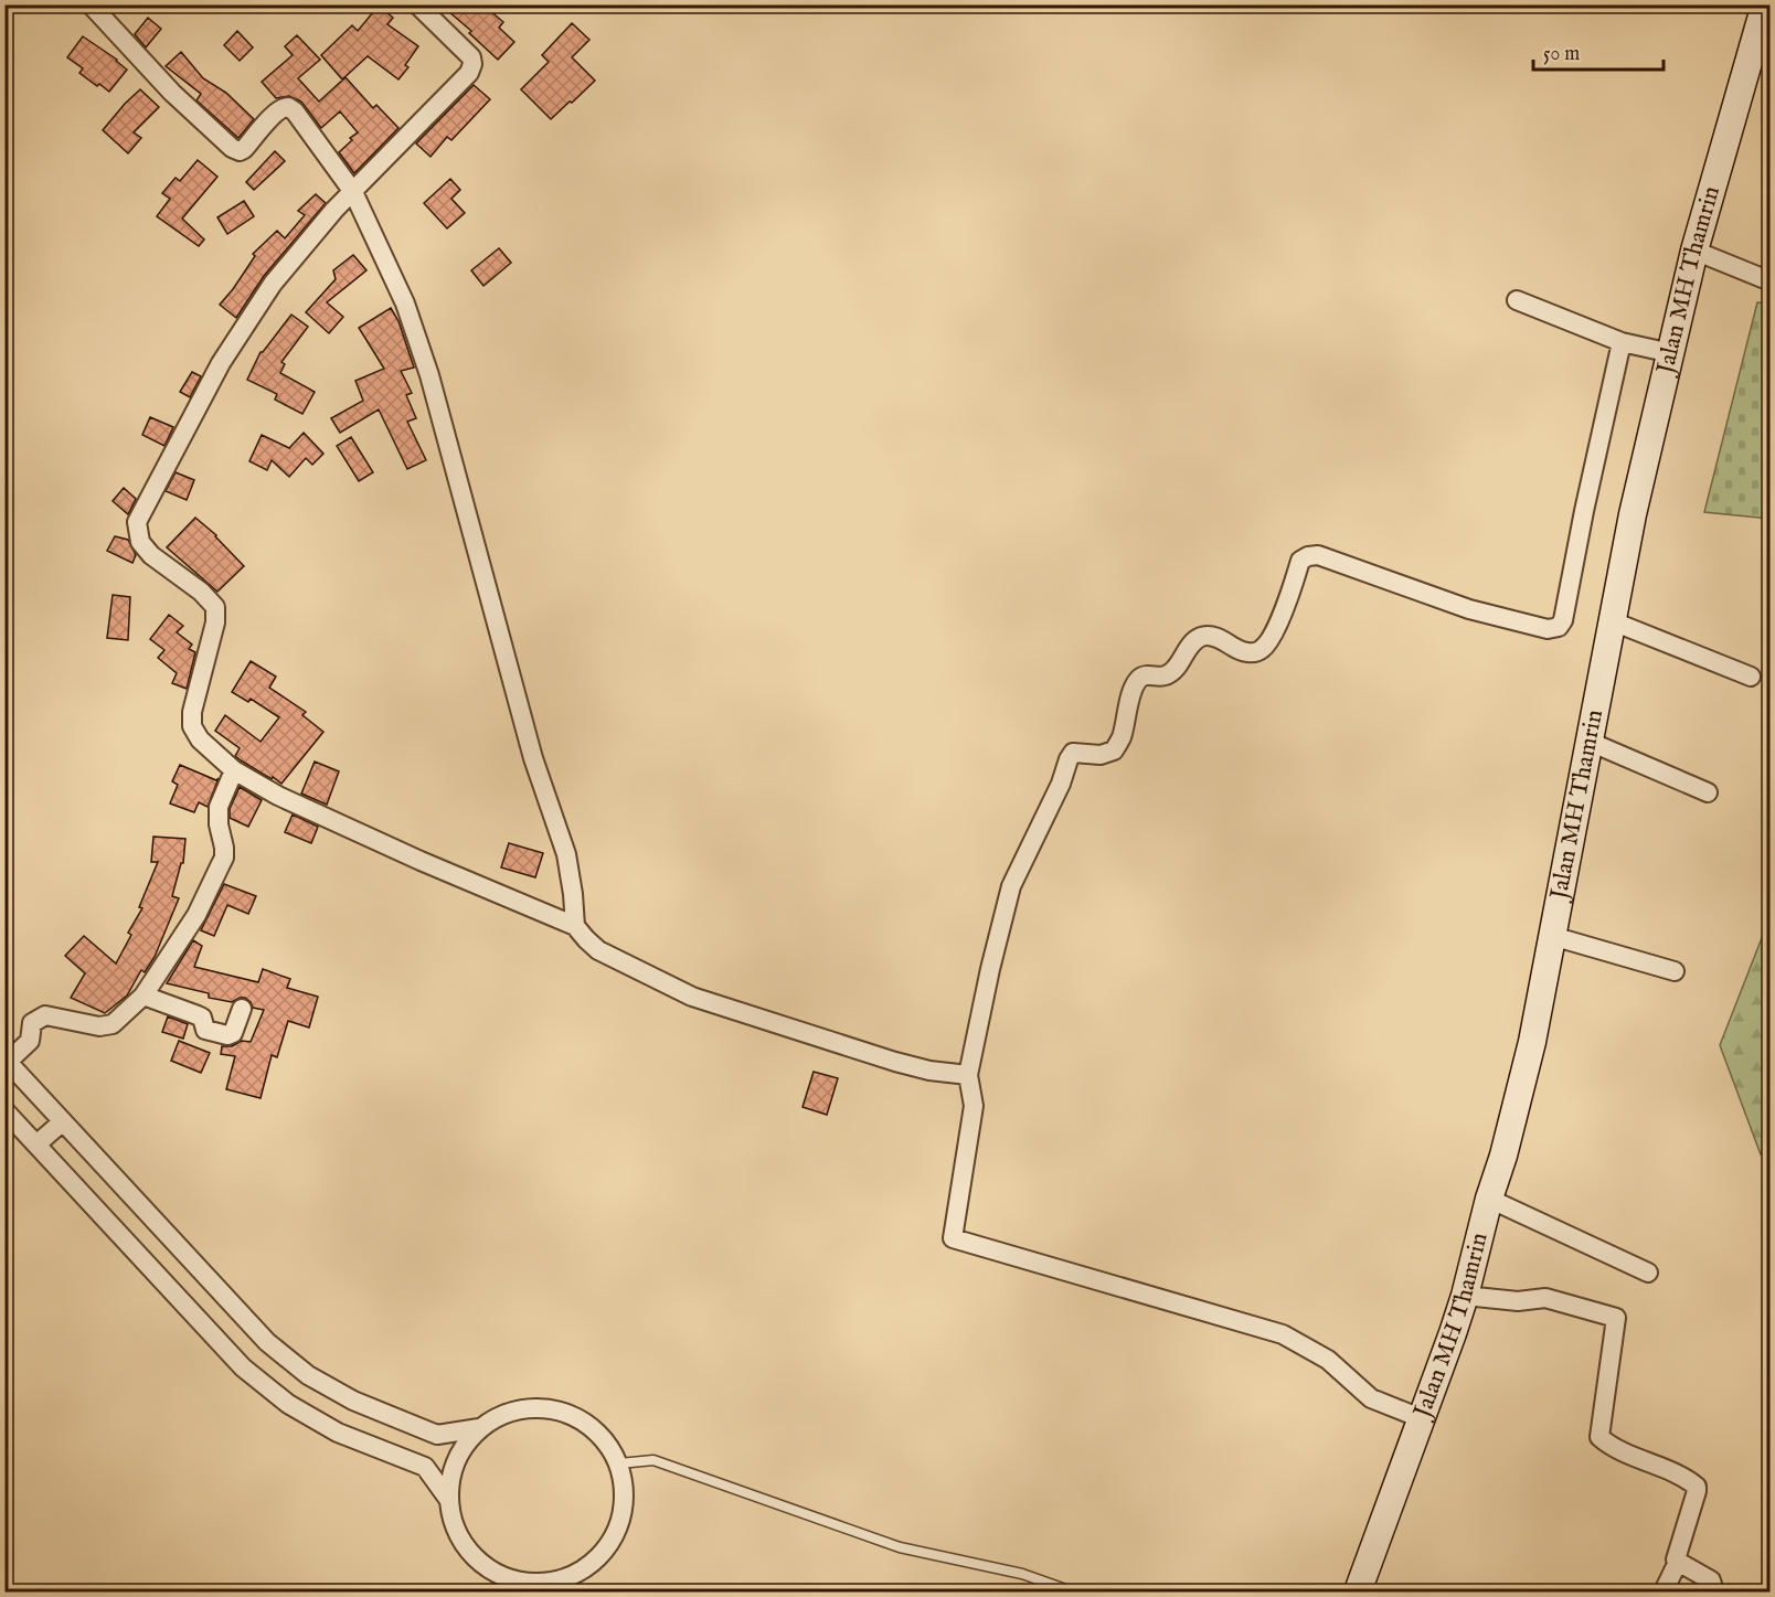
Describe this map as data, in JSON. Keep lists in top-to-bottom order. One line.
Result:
{"streets":{"street":["Jalan MH Thamrin"]},"scale_bar":"50 m"}
